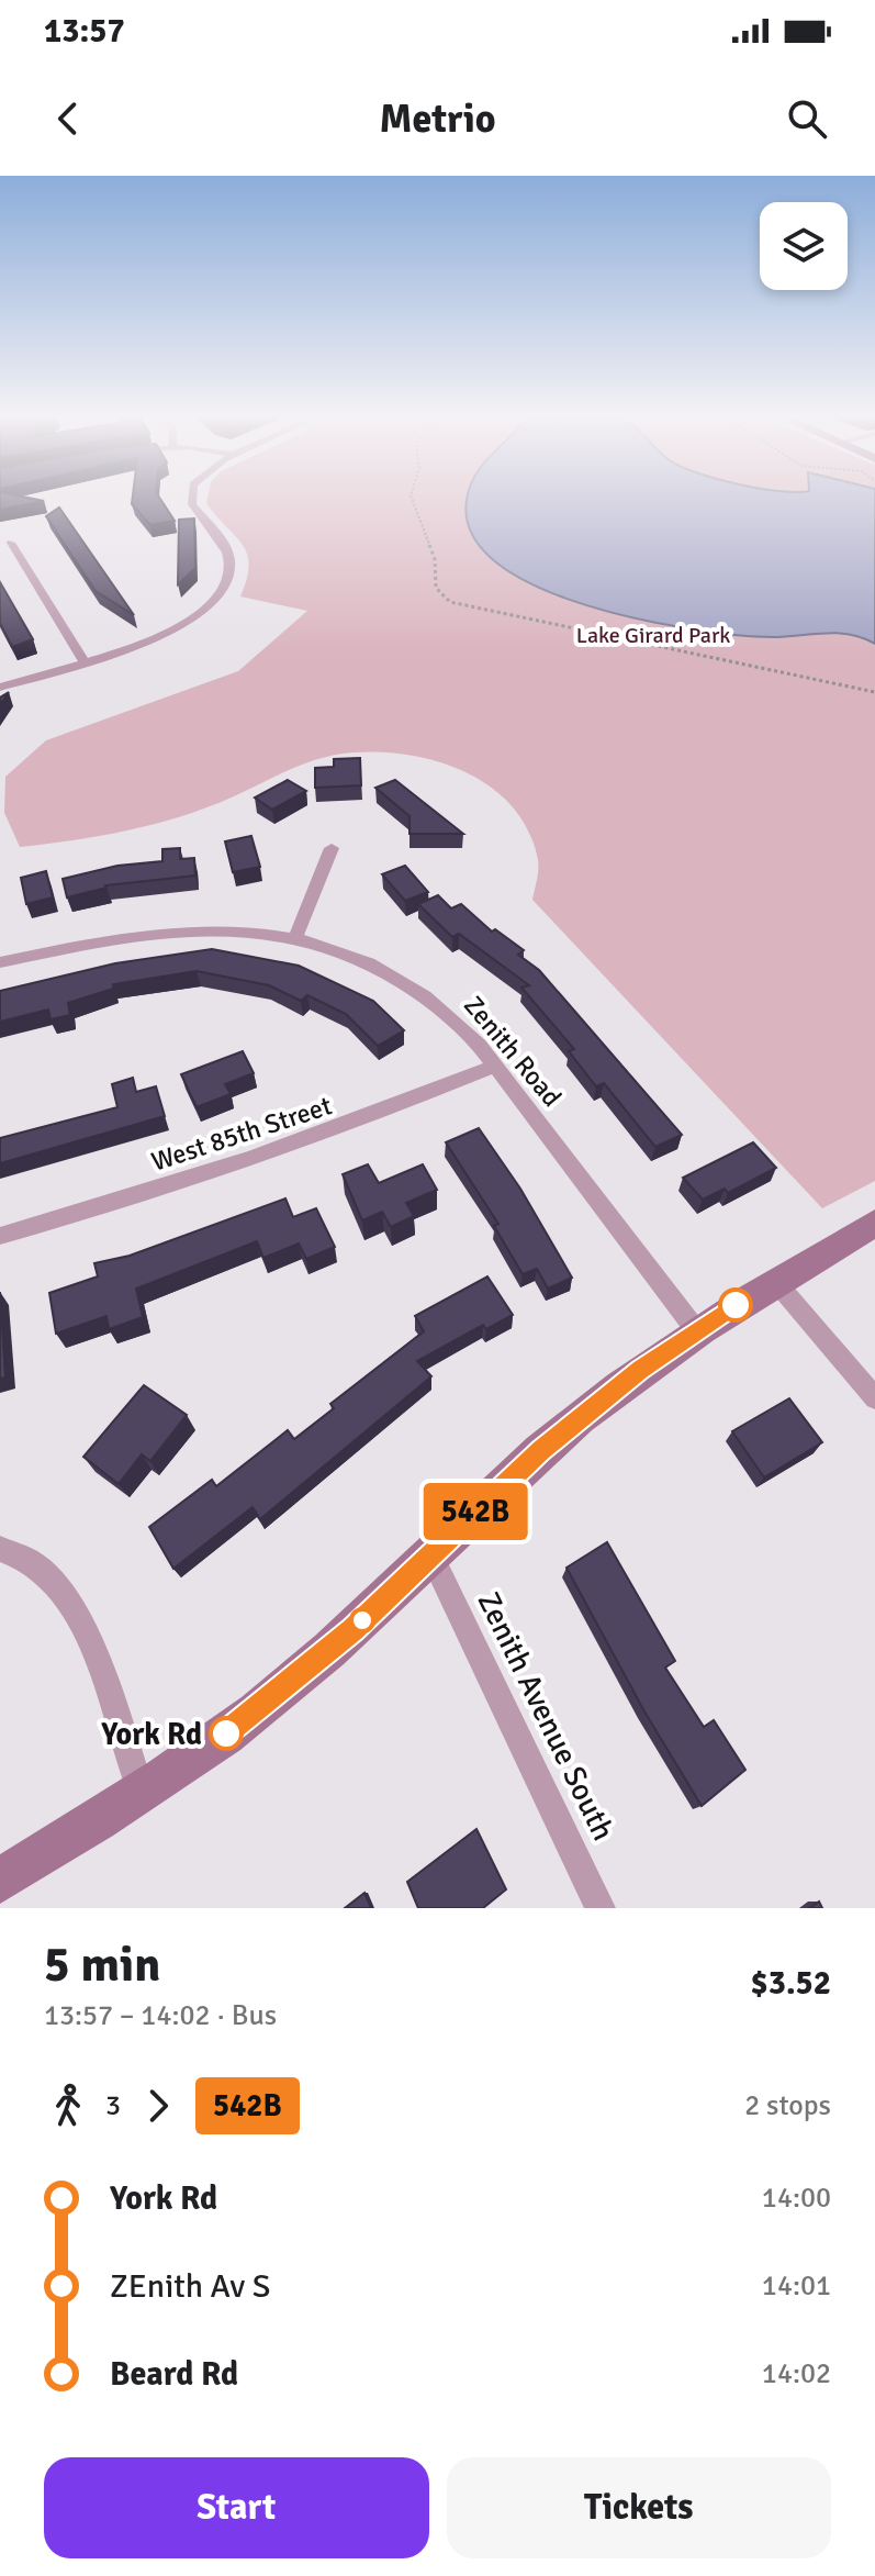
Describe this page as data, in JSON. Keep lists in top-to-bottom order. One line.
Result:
{"streets":{"street":["Zenith Road","West 85th Street","Zenith Avenue South"]},"crossings":[["Zenith Road","West 85th Street"]],"parks":["Lake Girard Park"],"places":["York Rd"],"lines":["bus line 542B"],"page":{"status":"13:57","header":"Metrio","on_map":"542B","heading":["5 min","13:57 – 14:02 · Bus","$3.52"],"legs":["3","542B","2 stops"],"list":[{"name":"York Rd","value":"14:00"},{"name":"ZEnith Av S","value":"14:01"},{"name":"Beard Rd","value":"14:02"}],"buttons":["Start","Tickets"]}}
